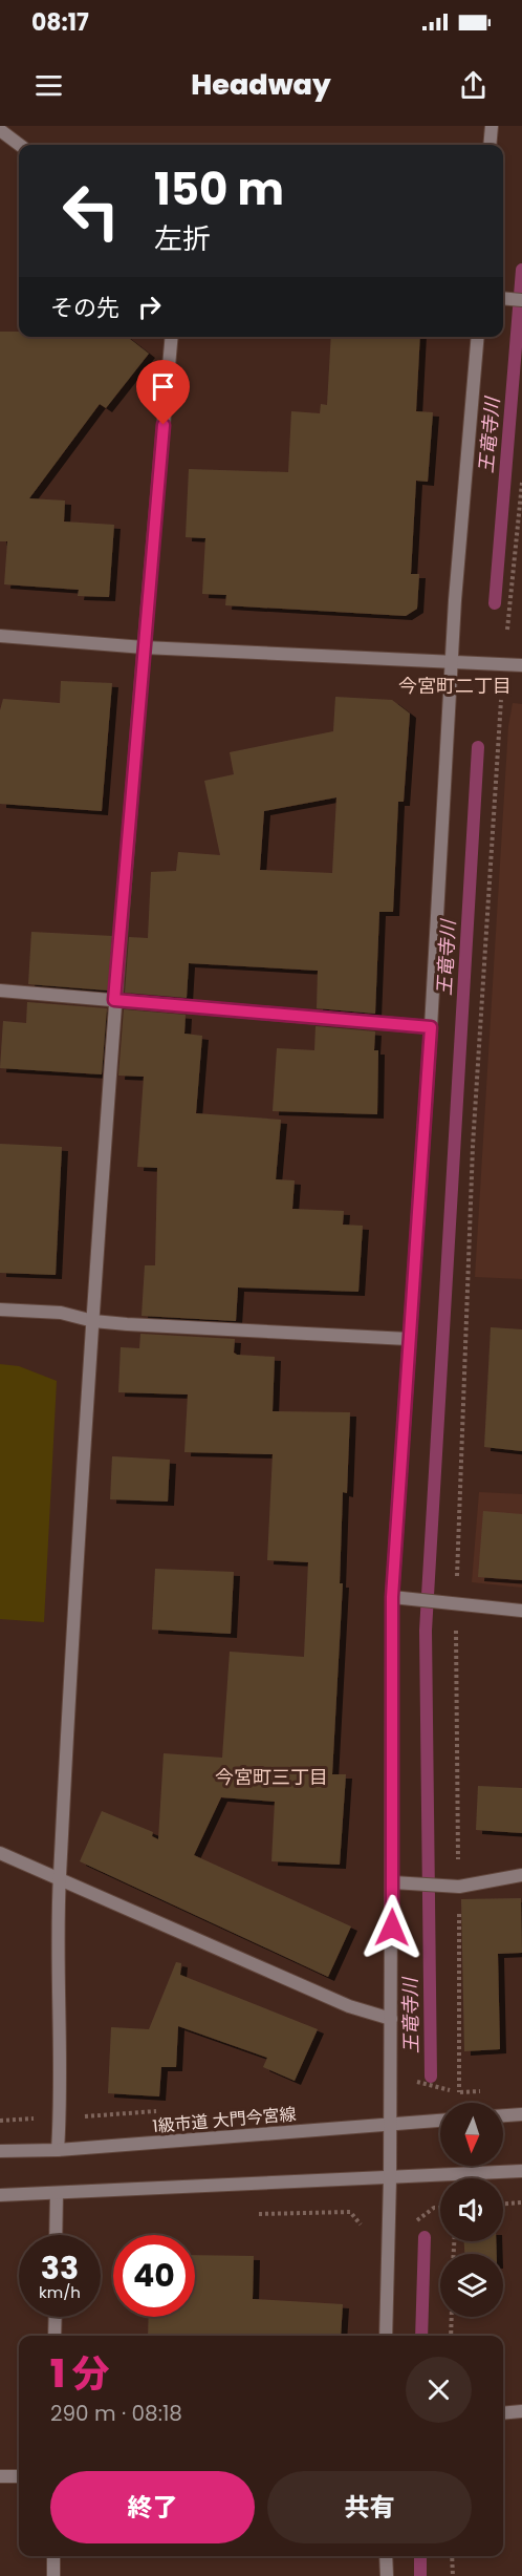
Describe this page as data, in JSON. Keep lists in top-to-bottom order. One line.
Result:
{"streets":{"street":["1級市道 大門今宮線"]},"districts":["今宮町二丁目","今宮町三丁目"],"water":["王竜寺川"],"north":"bottom","page":{"status":"08:17","header":"Headway","turn":["150 m","左折"],"then":"その先","speed":"33 km/h","limit":"40","heading":["1 分","290 m · 08:18"],"buttons":["終了","共有"]}}
